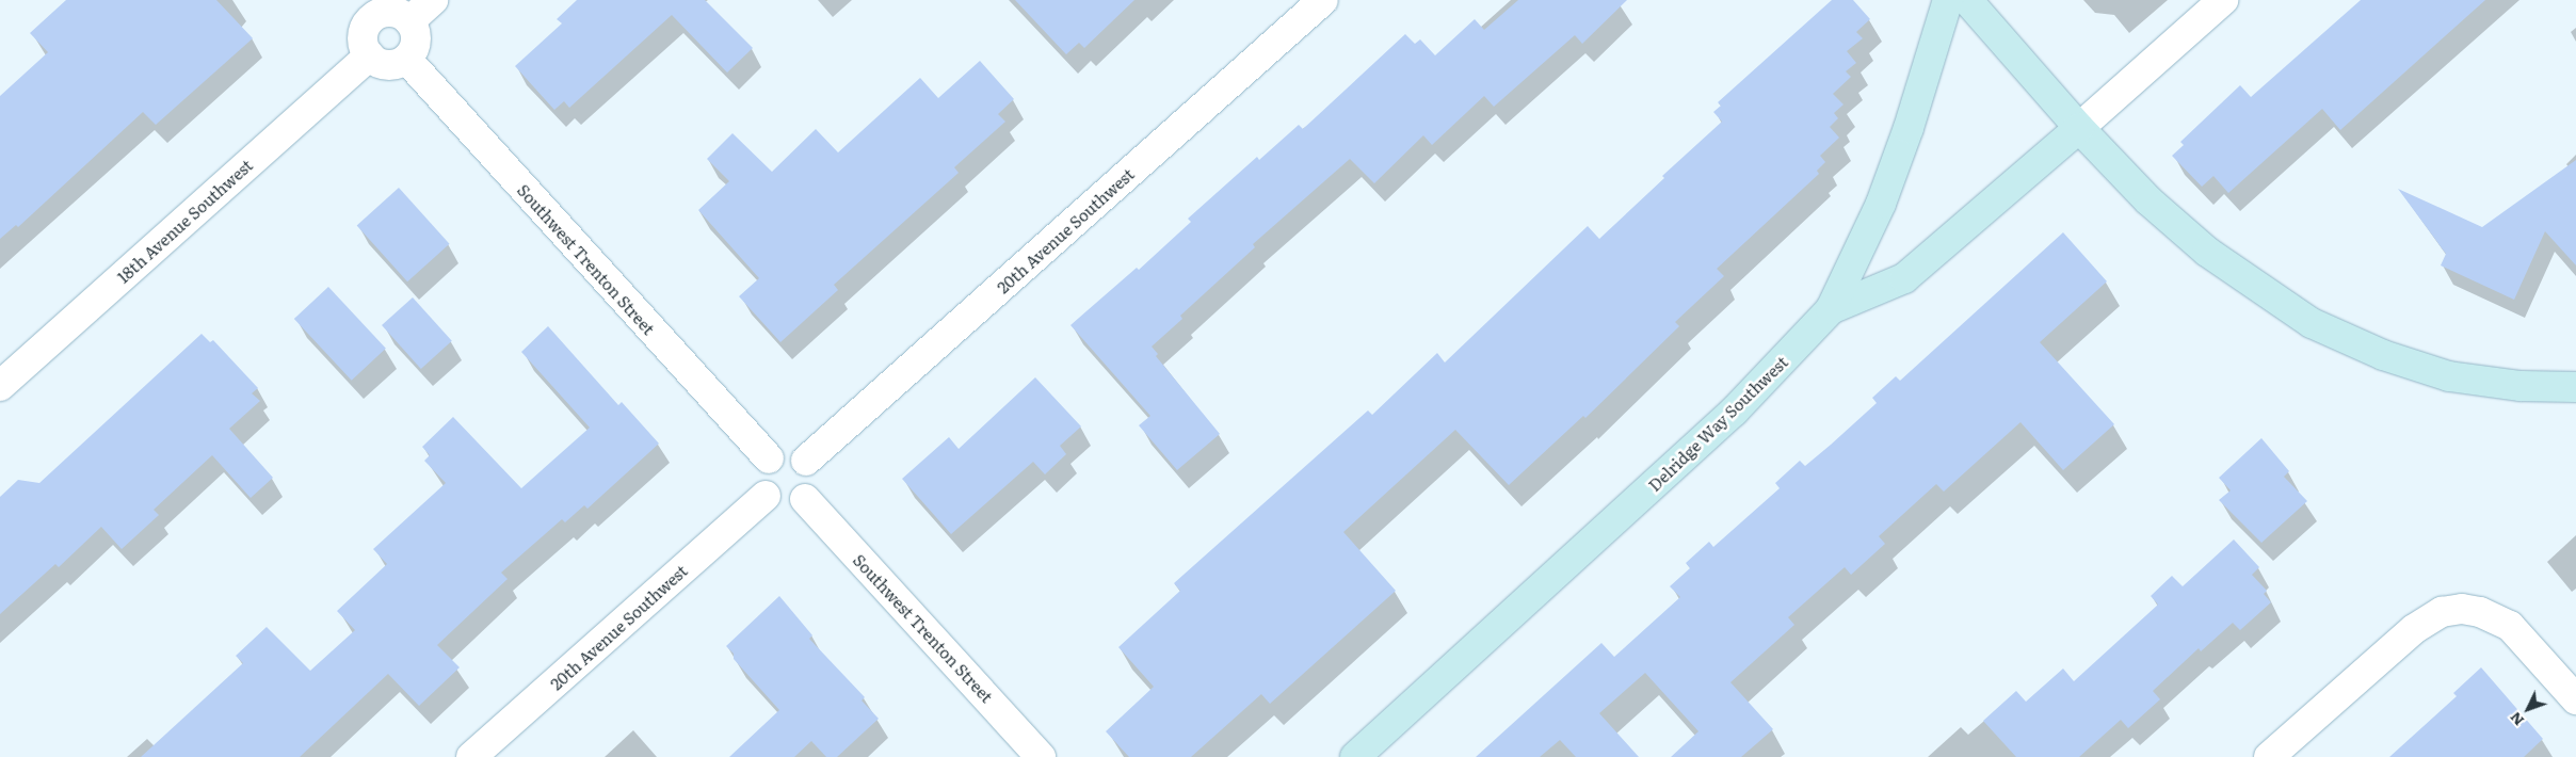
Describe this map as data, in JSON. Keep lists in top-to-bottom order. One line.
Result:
{"streets":{"main road":["Delridge Way Southwest"],"street":["18th Avenue Southwest","20th Avenue Southwest","Southwest Trenton Street"]},"crossings":[["18th Avenue Southwest","Southwest Trenton Street"],["20th Avenue Southwest","Southwest Trenton Street"]],"north":"bottom left"}
